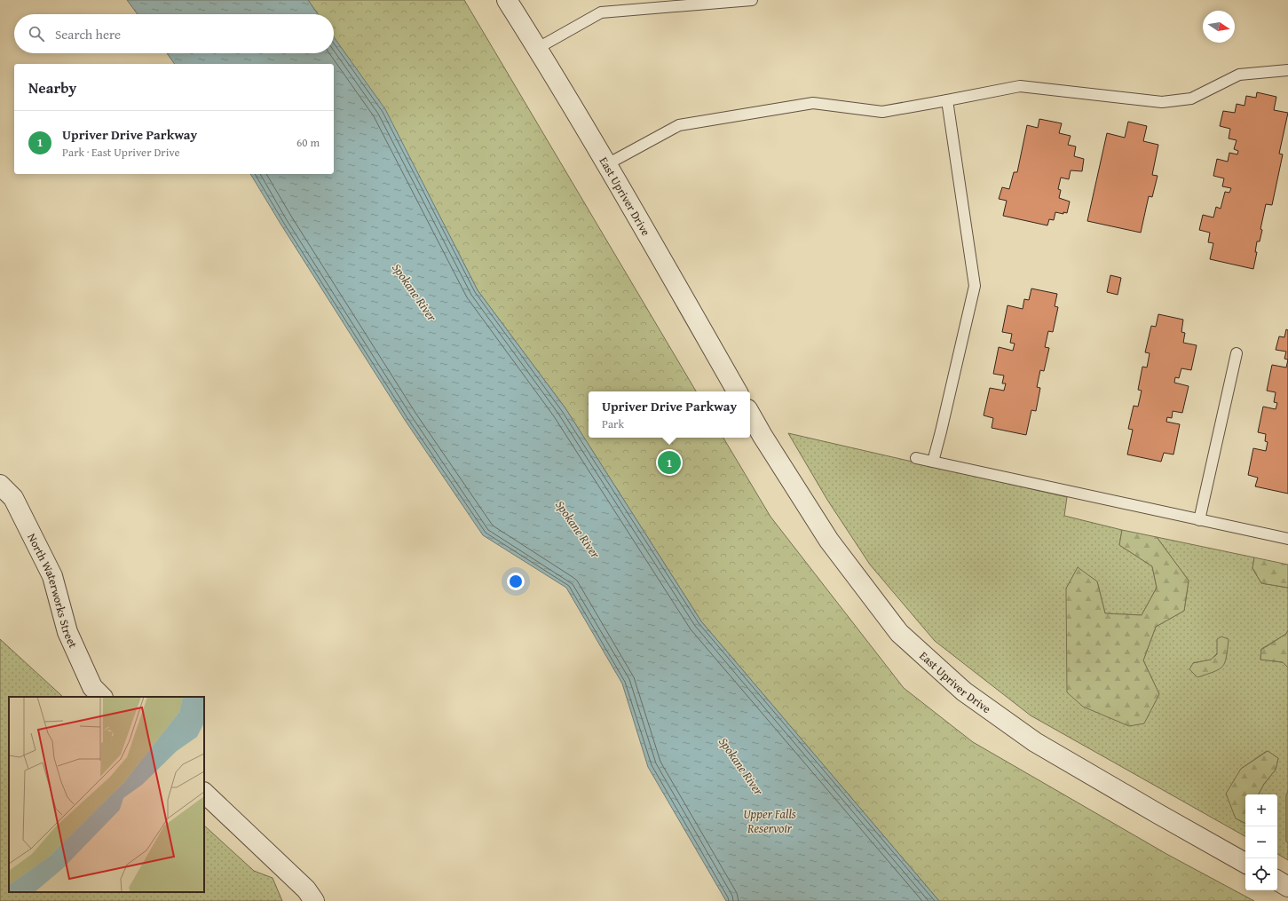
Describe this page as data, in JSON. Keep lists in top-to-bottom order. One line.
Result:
{"streets":{"street":["East Upriver Drive","North Waterworks Street"]},"water":["Spokane River","Upper Falls Reservoir"],"north":"right","page":{"search":"Search here","heading":"Nearby","list":[{"mark":"1","name":"Upriver Drive Parkway","note":"Park · East Upriver Drive","value":"60 m"}],"popup":["Upriver Drive Parkway","Park"],"pins":"1","map_buttons":["+","−"]}}
